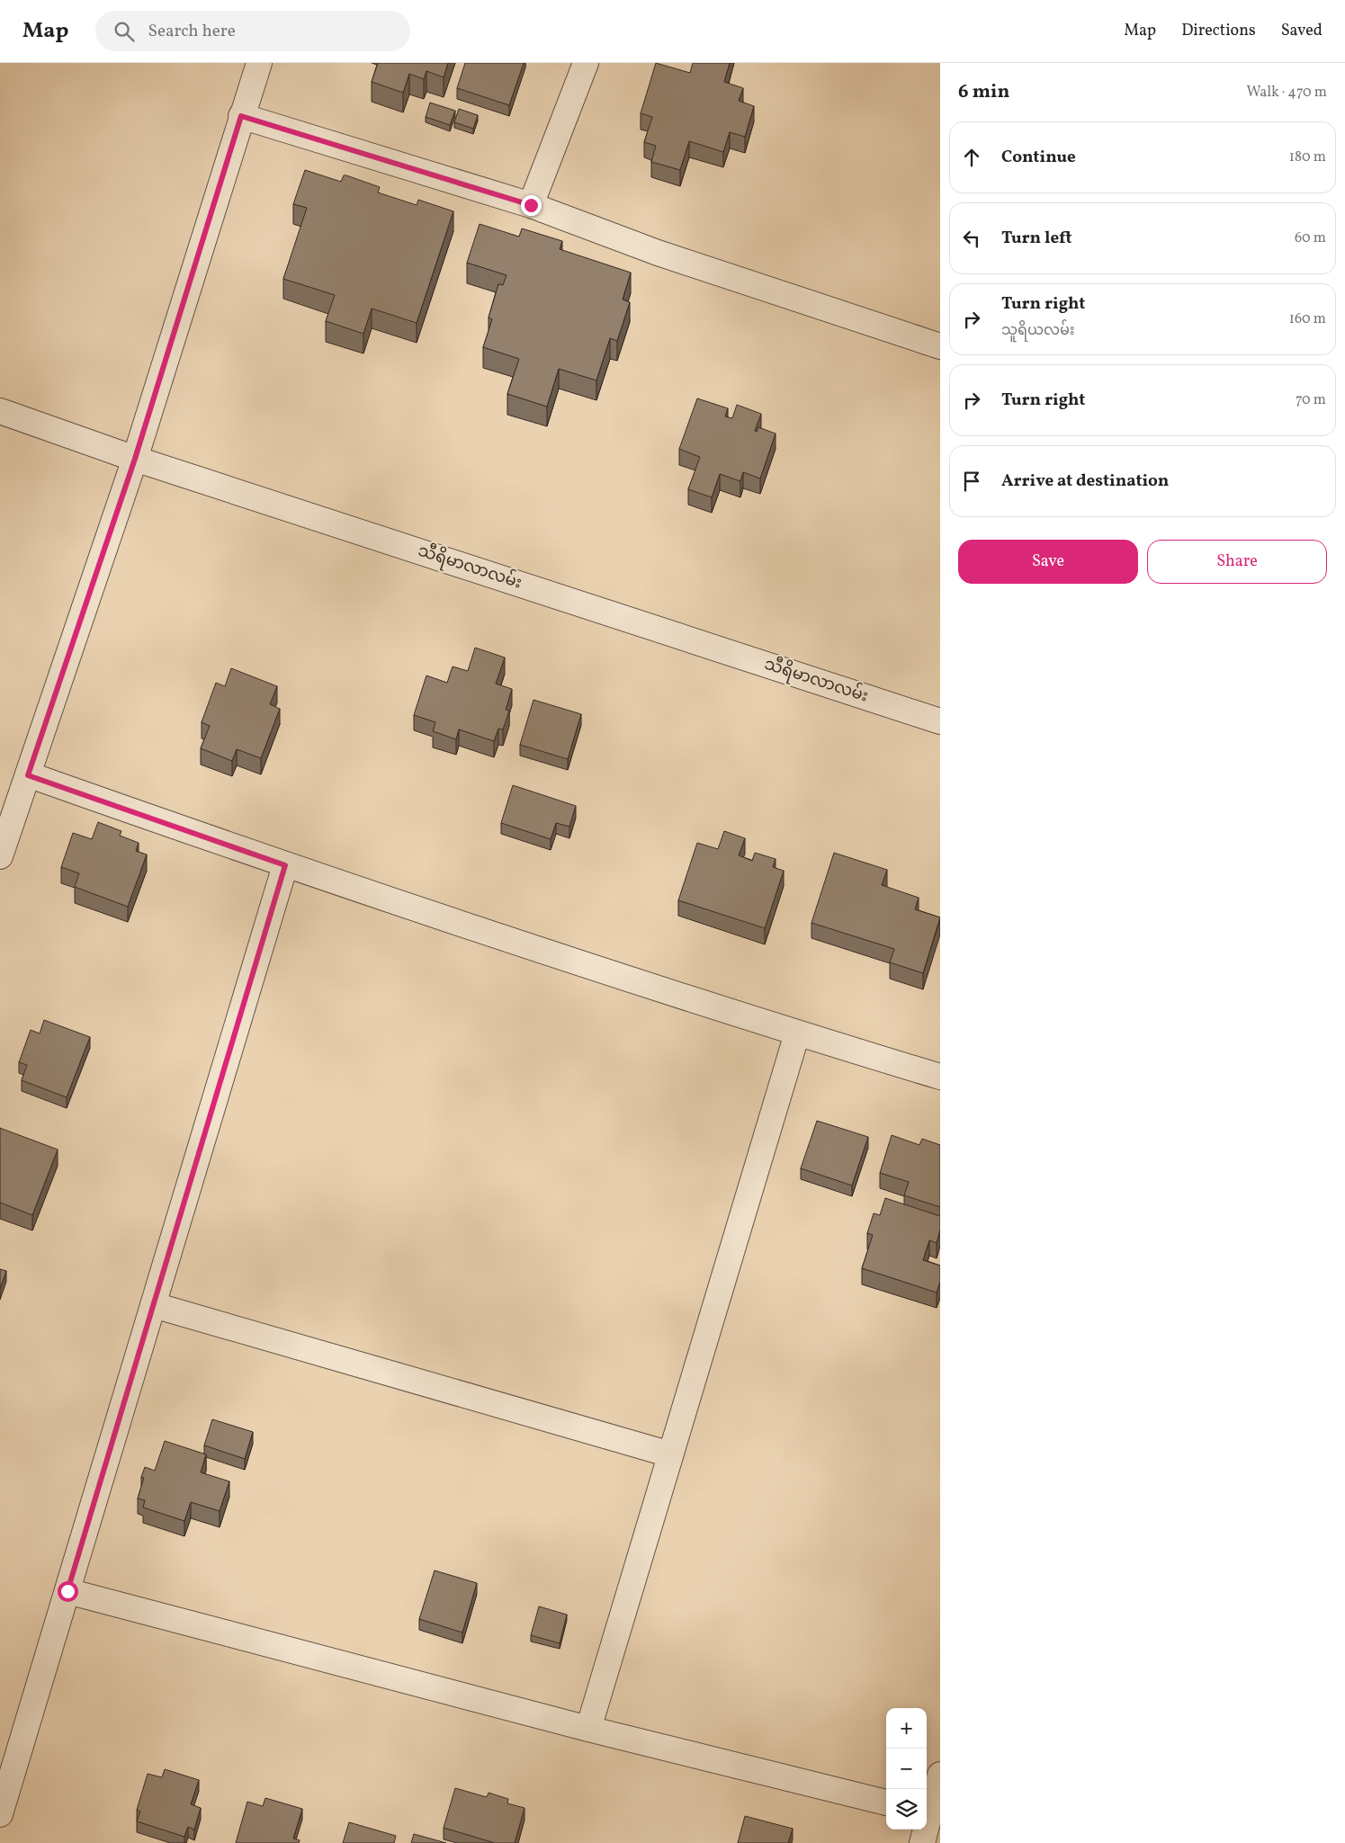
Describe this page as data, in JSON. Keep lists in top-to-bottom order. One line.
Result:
{"streets":{"street":["သီရိမာလာလမ်း"]},"page":{"header":"Map","search":"Search here","nav":["Map","Directions","Saved"],"heading":["6 min","Walk · 470 m"],"list":[["Continue","180 m"],["Turn left","60 m"],["Turn right","သူရိယလမ်း","160 m"],["Turn right","70 m"],"Arrive at destination"],"buttons":["Save","Share"],"map_buttons":["+","−"]}}
